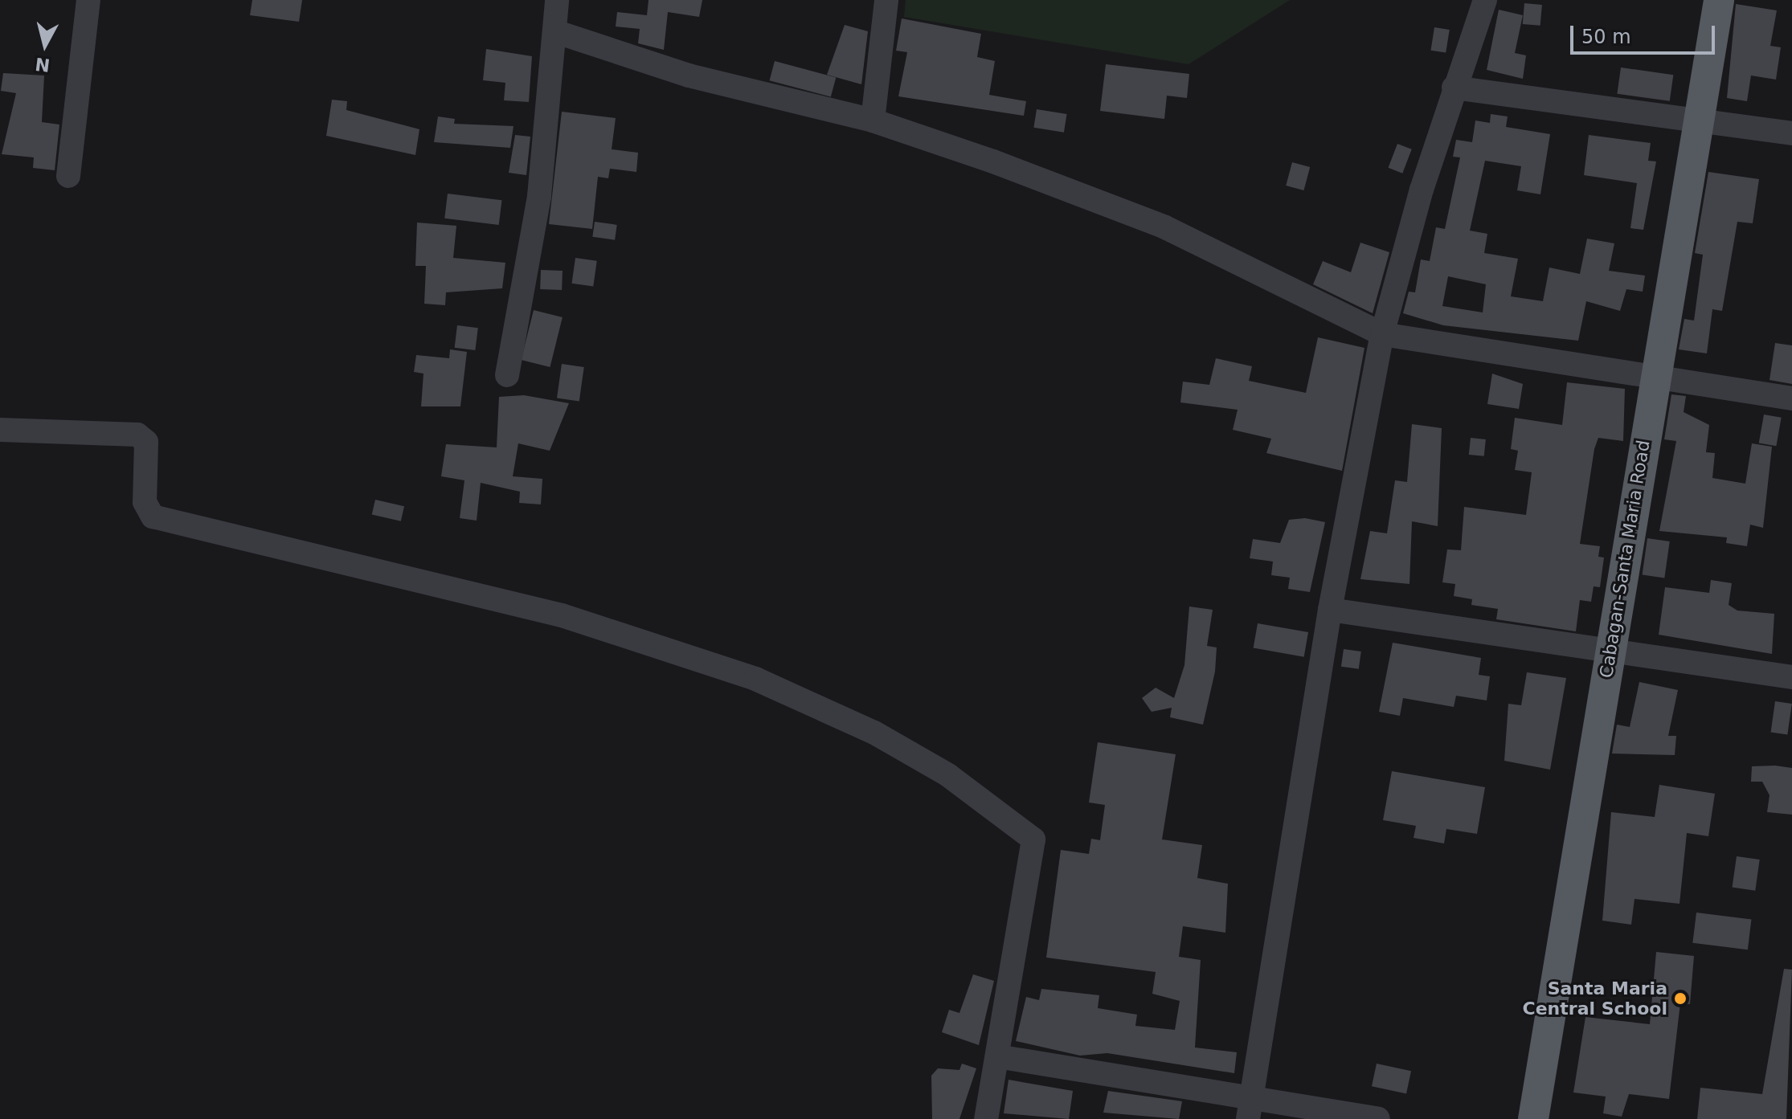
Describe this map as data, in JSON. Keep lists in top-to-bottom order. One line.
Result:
{"streets":{"main road":["Cabagan-Santa Maria Road"]},"places":["Santa Maria Central School"],"scale_bar":"50 m","north":"bottom"}
